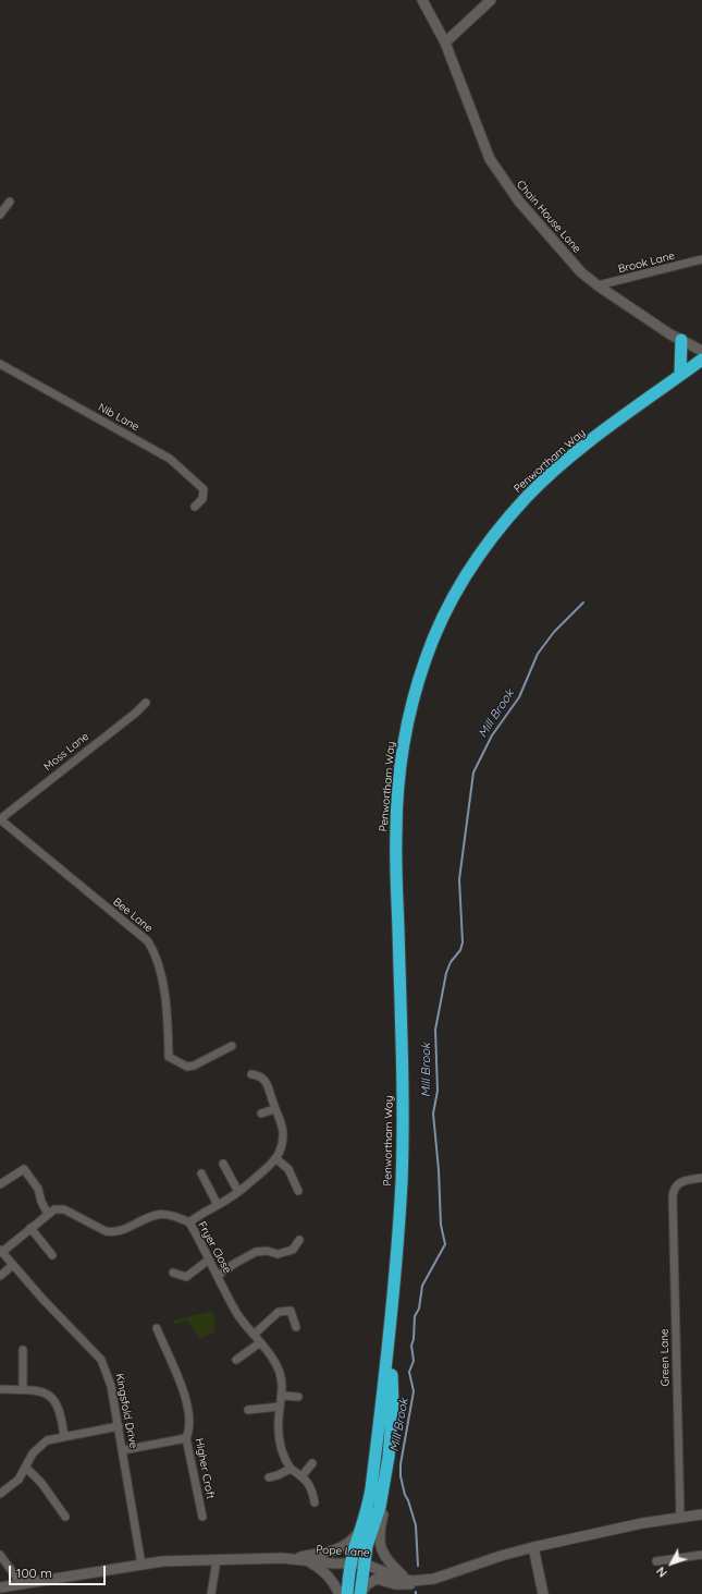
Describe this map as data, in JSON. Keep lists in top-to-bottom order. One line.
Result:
{"streets":{"highway":["Penwortham Way"],"street":["Chain House Lane","Brook Lane","Nib Lane","Moss Lane","Bee Lane","Fryer Close","Green Lane","Kingsfold Drive","Higher Croft","Pope Lane"]},"crossings":[["Chain House Lane","Brook Lane"],["Penwortham Way","Pope Lane"],["Moss Lane","Bee Lane"],["Green Lane","Pope Lane"],["Kingsfold Drive","Pope Lane"]],"water":["Mill Brook"],"scale_bar":"100 m","north":"bottom left"}
